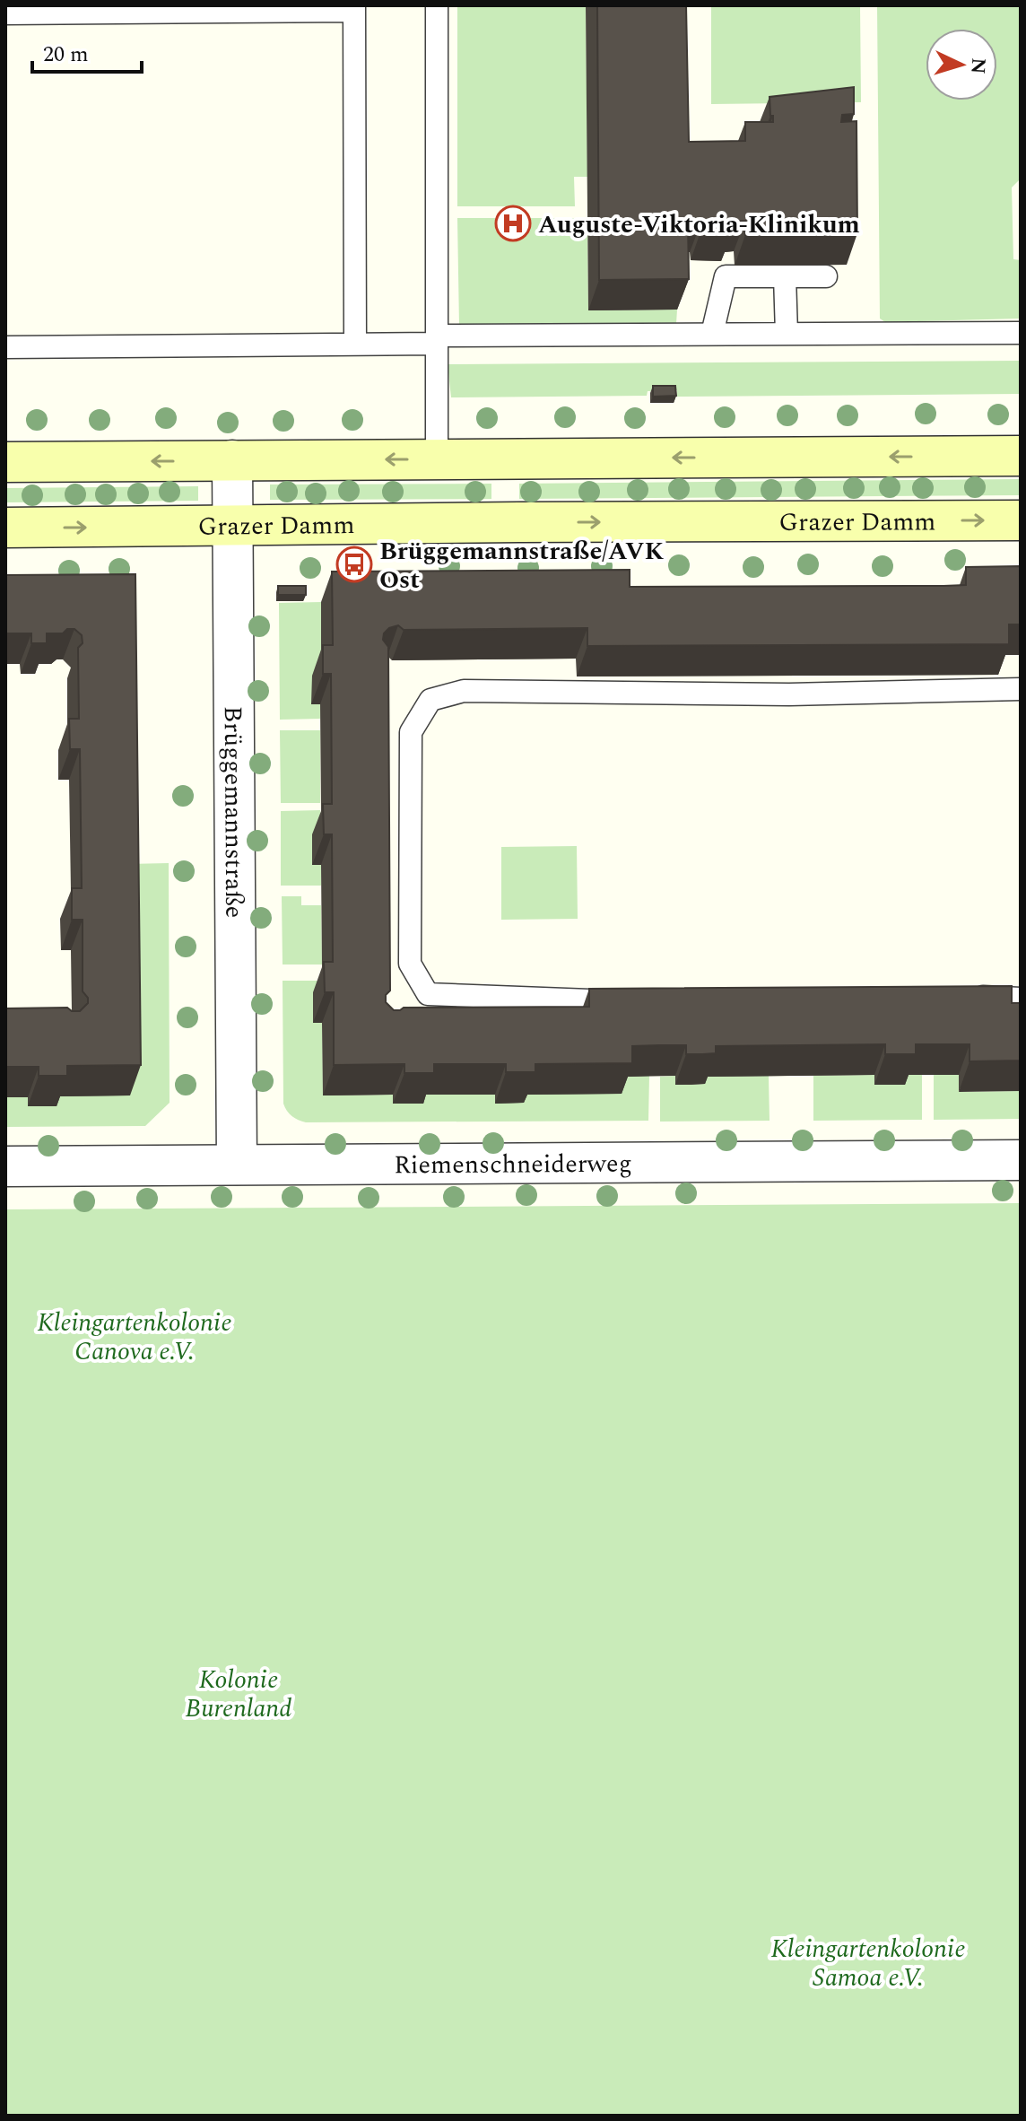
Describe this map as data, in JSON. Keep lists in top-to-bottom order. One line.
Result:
{"streets":{"main road":["Grazer Damm"],"street":["Brüggemannstraße","Riemenschneiderweg"]},"crossings":[["Grazer Damm","Brüggemannstraße"],["Brüggemannstraße","Riemenschneiderweg"]],"parks":["Kleingartenkolonie Canova e.V.","Kolonie Burenland","Kleingartenkolonie Samoa e.V."],"places":{"hospital":["Auguste-Viktoria-Klinikum"],"bus stop":["Brüggemannstraße/AVK Ost"]},"scale_bar":"20 m","north":"right"}
